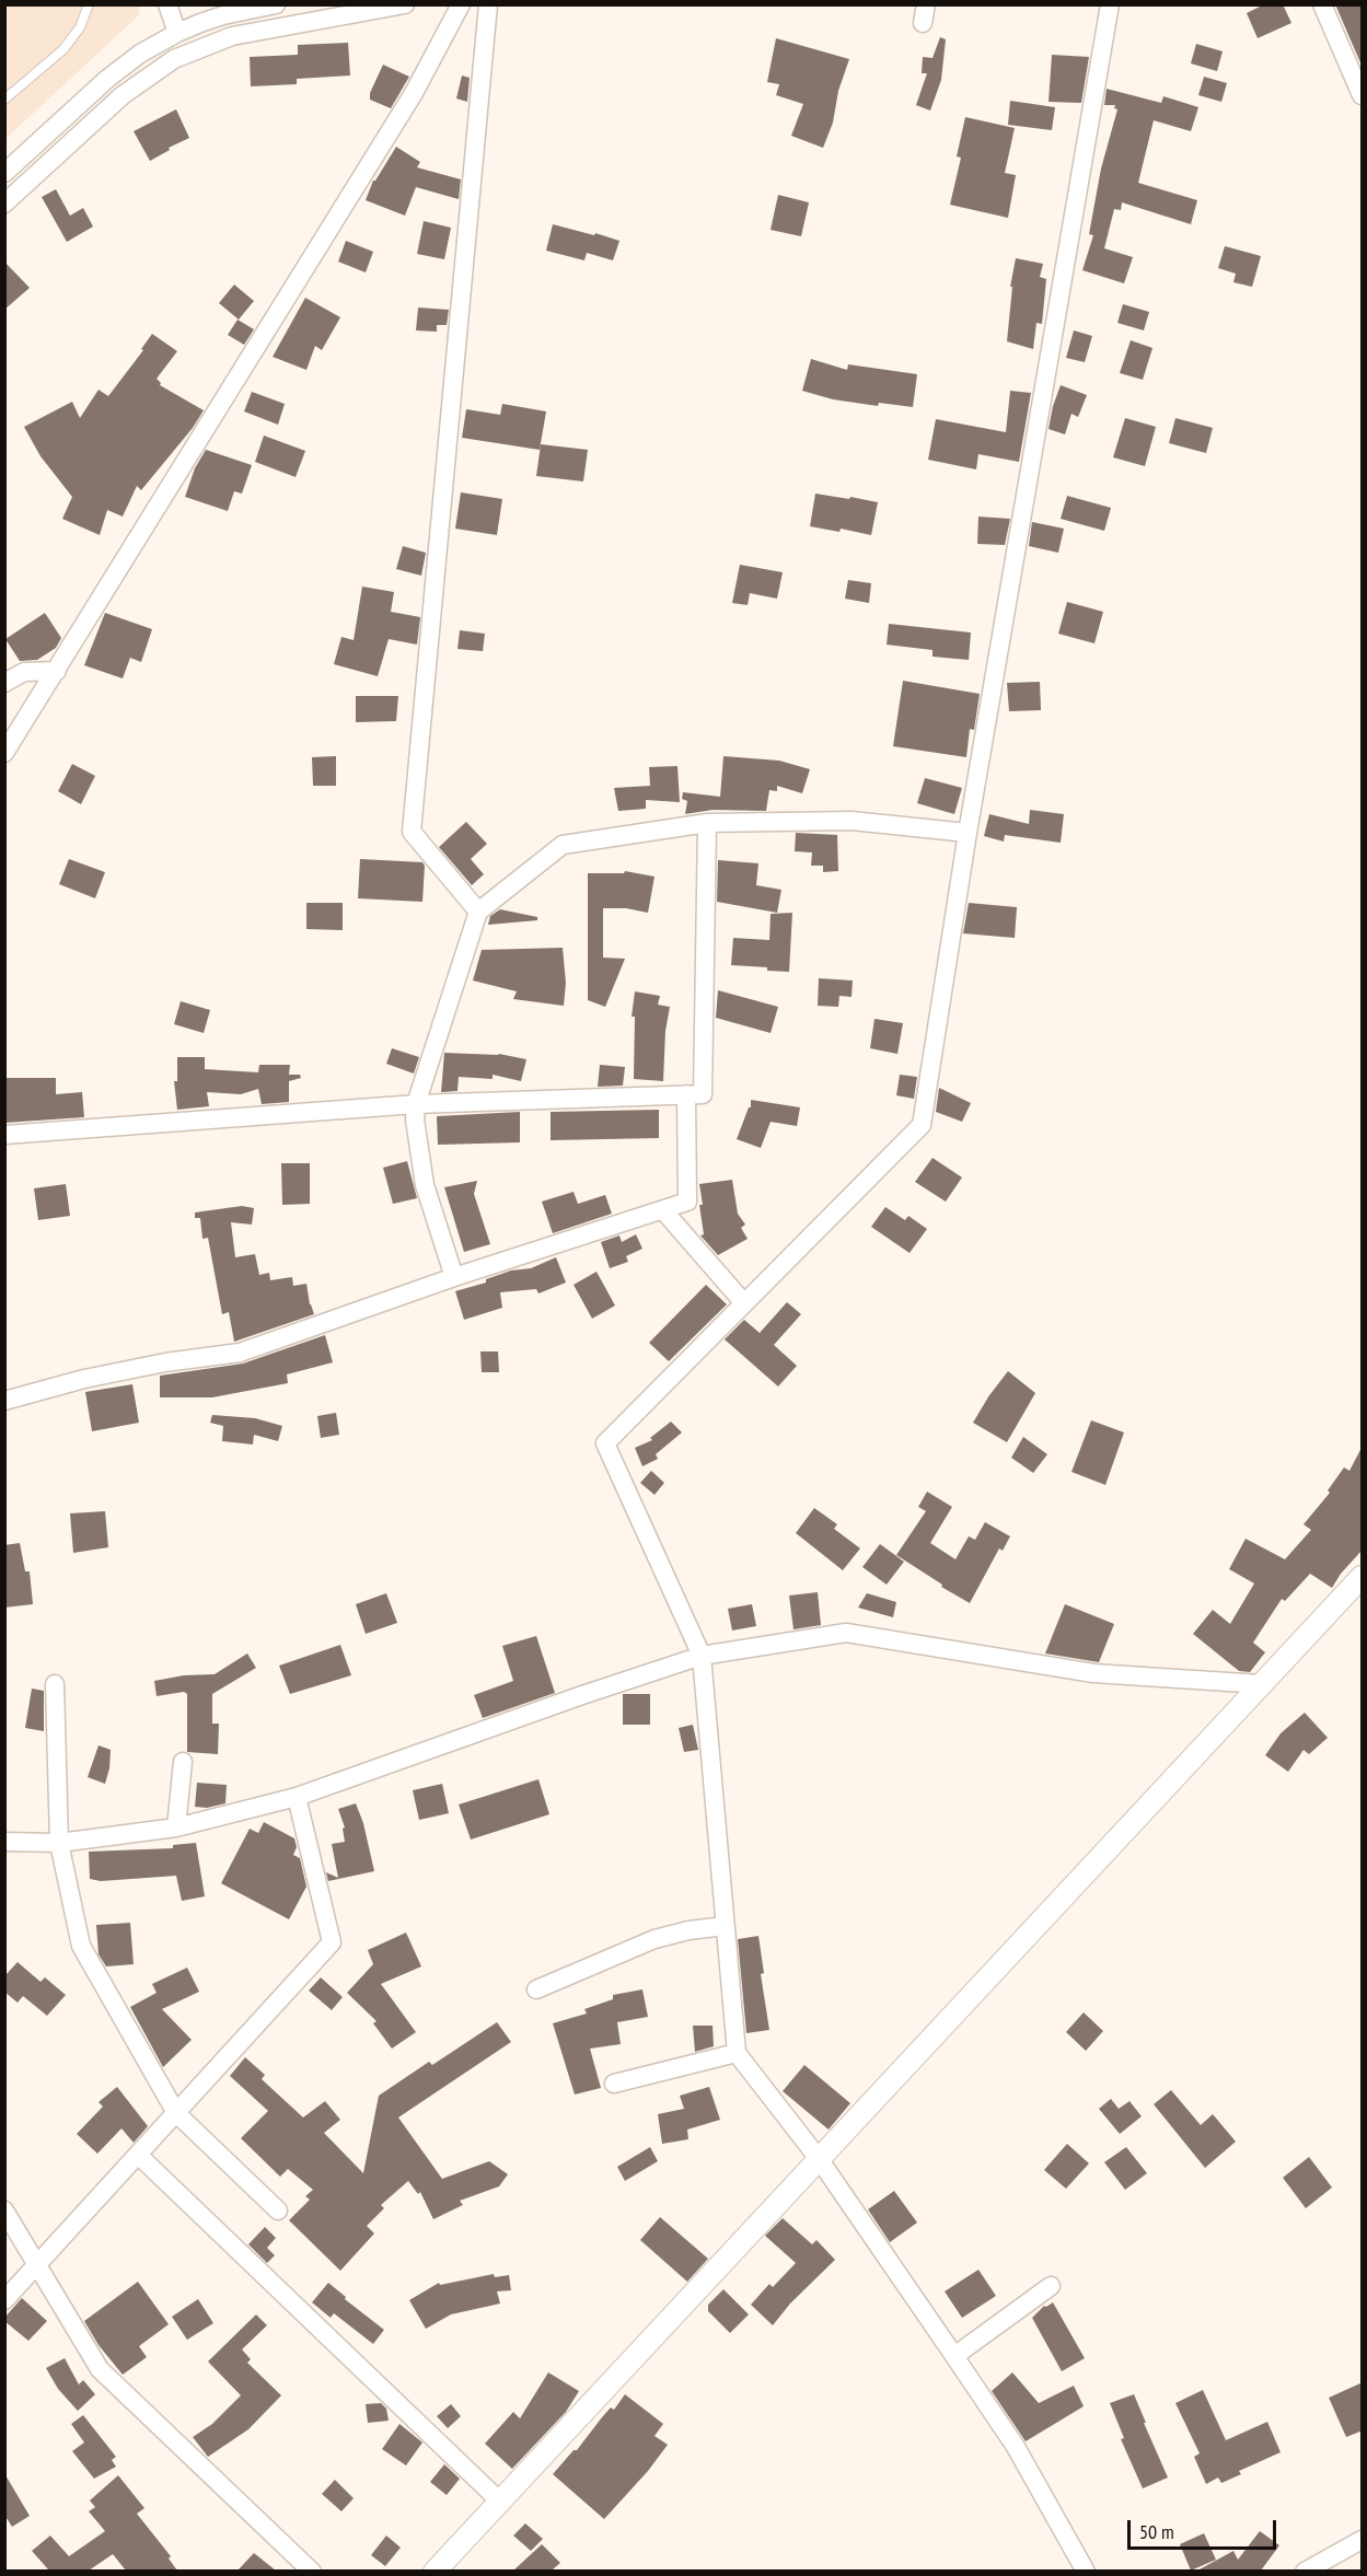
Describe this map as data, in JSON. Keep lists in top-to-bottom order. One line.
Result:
{"scale_bar":"50 m"}
